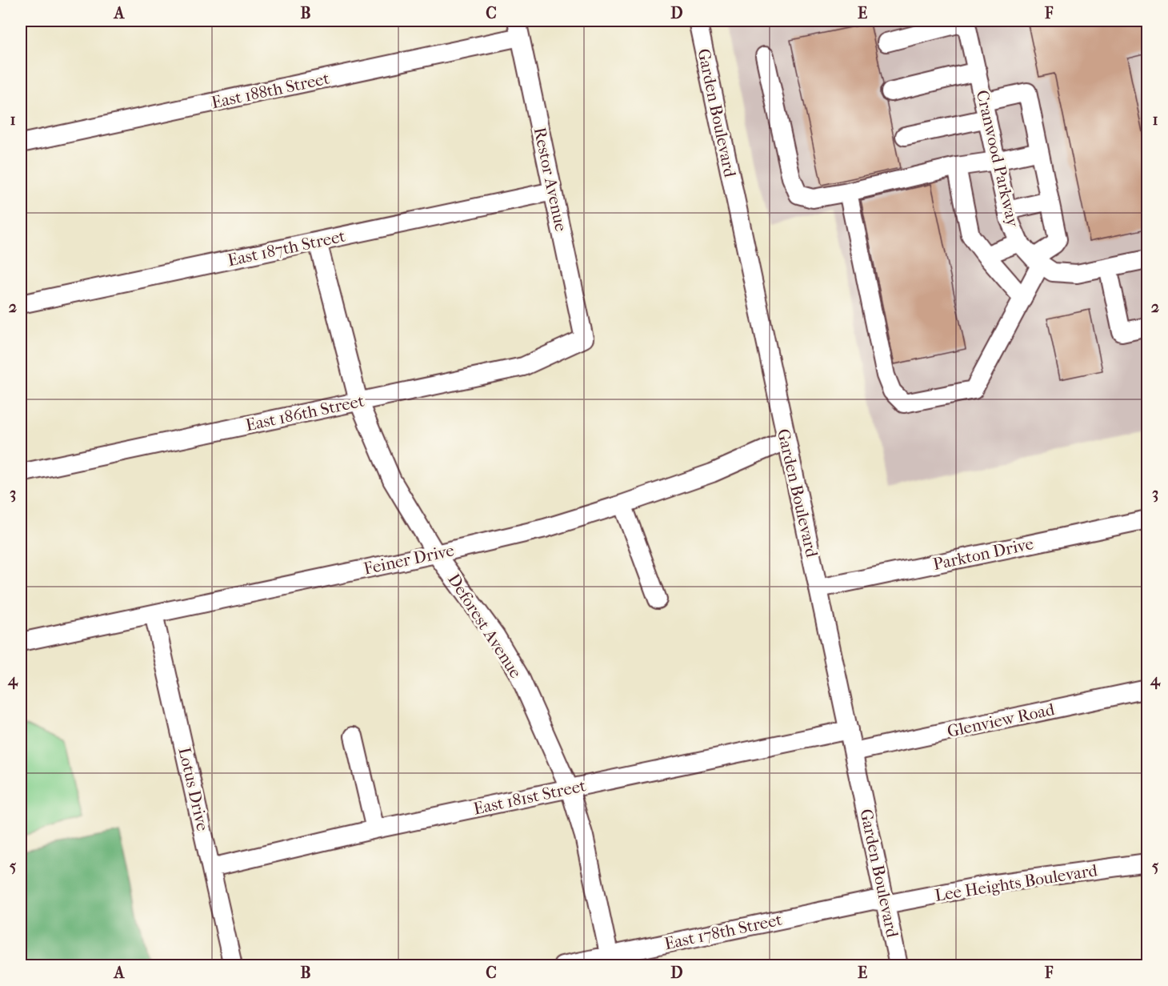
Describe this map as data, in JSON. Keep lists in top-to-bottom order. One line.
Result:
{"streets":{"street":["East 188th Street","Garden Boulevard","Cranwood Parkway","Restor Avenue","East 187th Street","East 186th Street","Parkton Drive","Feiner Drive","Deforest Avenue","Glenview Road","Lotus Drive","East 181st Street","Lee Heights Boulevard","East 178th Street"]},"crossings":[["East 188th Street","Restor Avenue"],["Garden Boulevard","Parkton Drive"],["Garden Boulevard","Feiner Drive"],["Garden Boulevard","Glenview Road"],["Garden Boulevard","East 181st Street"],["Garden Boulevard","Lee Heights Boulevard"],["Garden Boulevard","East 178th Street"],["Restor Avenue","East 187th Street"],["Restor Avenue","East 186th Street"],["East 187th Street","Deforest Avenue"],["East 186th Street","Deforest Avenue"],["Feiner Drive","Deforest Avenue"],["Feiner Drive","Lotus Drive"],["Deforest Avenue","East 181st Street"],["Deforest Avenue","East 178th Street"],["Lotus Drive","East 181st Street"],["Lee Heights Boulevard","East 178th Street"]],"grid":{"columns":["A","B","C","D","E","F"],"rows":["1","2","3","4","5"]}}
